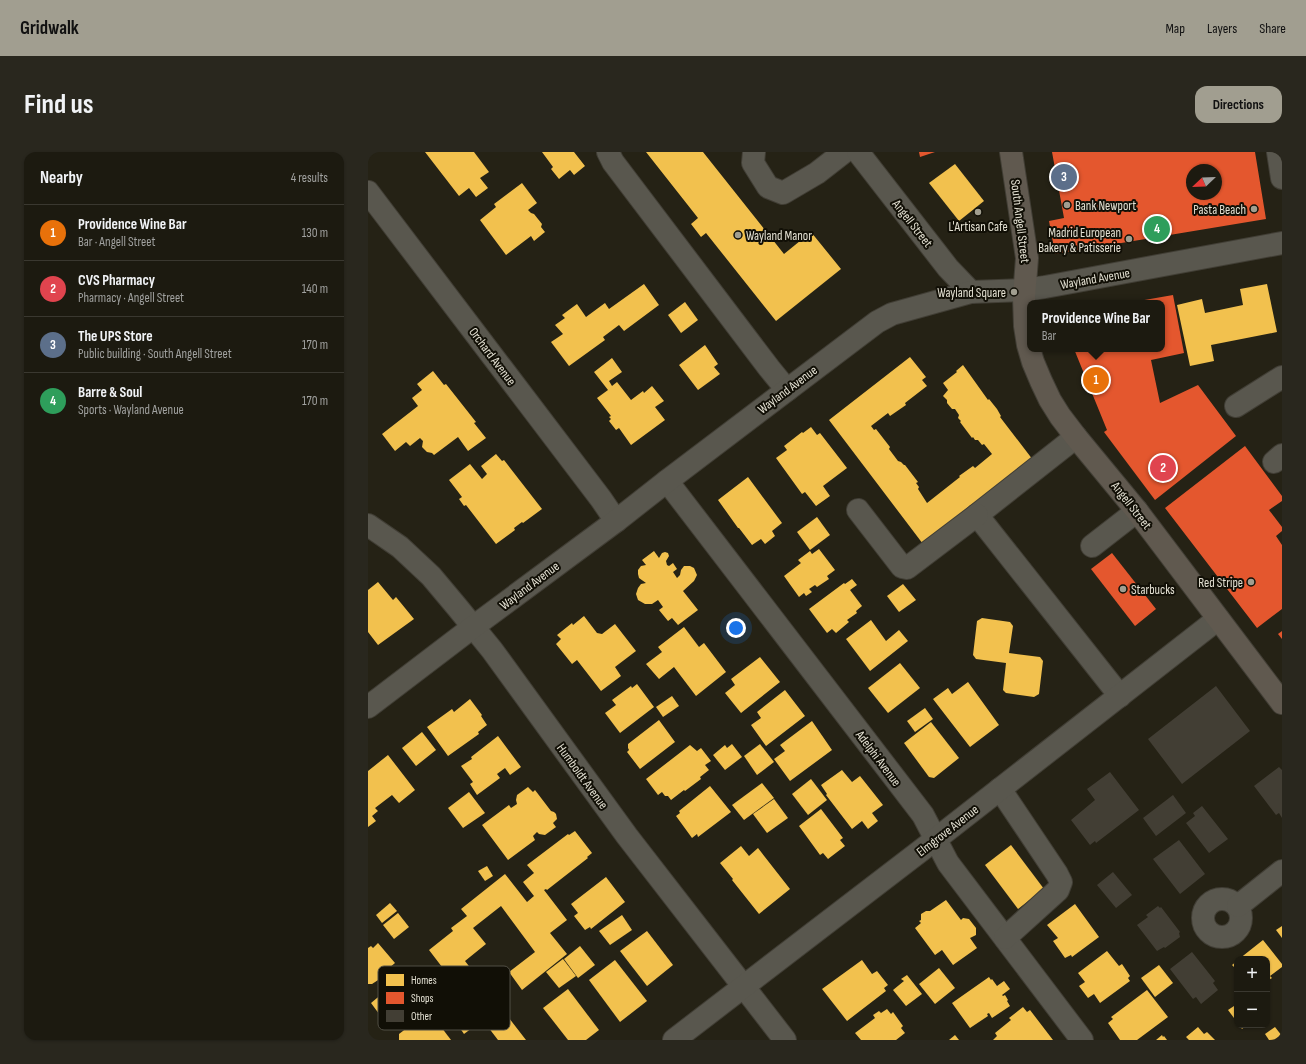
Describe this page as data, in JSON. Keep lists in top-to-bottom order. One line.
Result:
{"streets":{"main road":["South Angell Street","Angell Street"],"street":["Wayland Avenue","Orchard Avenue","Adelphi Avenue","Humboldt Avenue","Elmgrove Avenue"]},"crossings":[["South Angell Street","Angell Street"],["South Angell Street","Wayland Avenue"],["Angell Street","Wayland Avenue"],["Angell Street","Elmgrove Avenue"],["Wayland Avenue","Orchard Avenue"],["Wayland Avenue","Adelphi Avenue"],["Wayland Avenue","Humboldt Avenue"],["Adelphi Avenue","Elmgrove Avenue"],["Humboldt Avenue","Elmgrove Avenue"]],"places":["Bank Newport","Pasta Beach","L'Artisan Cafe","Wayland Manor","Madrid European Bakery & Patisserie","Wayland Square","Red Stripe","Starbucks"],"legend":["Homes","Shops","Other"],"north":"bottom left","page":{"header":"Gridwalk","nav":["Map","Layers","Share"],"buttons":"Directions","title":"Find us","heading":["Nearby","4 results"],"pins":["3","4","1","2"],"list":[{"mark":"1","name":"Providence Wine Bar","note":"Bar · Angell Street","value":"130 m"},{"mark":"2","name":"CVS Pharmacy","note":"Pharmacy · Angell Street","value":"140 m"},{"mark":"3","name":"The UPS Store","note":"Public building · South Angell Street","value":"170 m"},{"mark":"4","name":"Barre & Soul","note":"Sports · Wayland Avenue","value":"170 m"}],"popup":["Providence Wine Bar","Bar"],"map_buttons":["+","−"]}}
